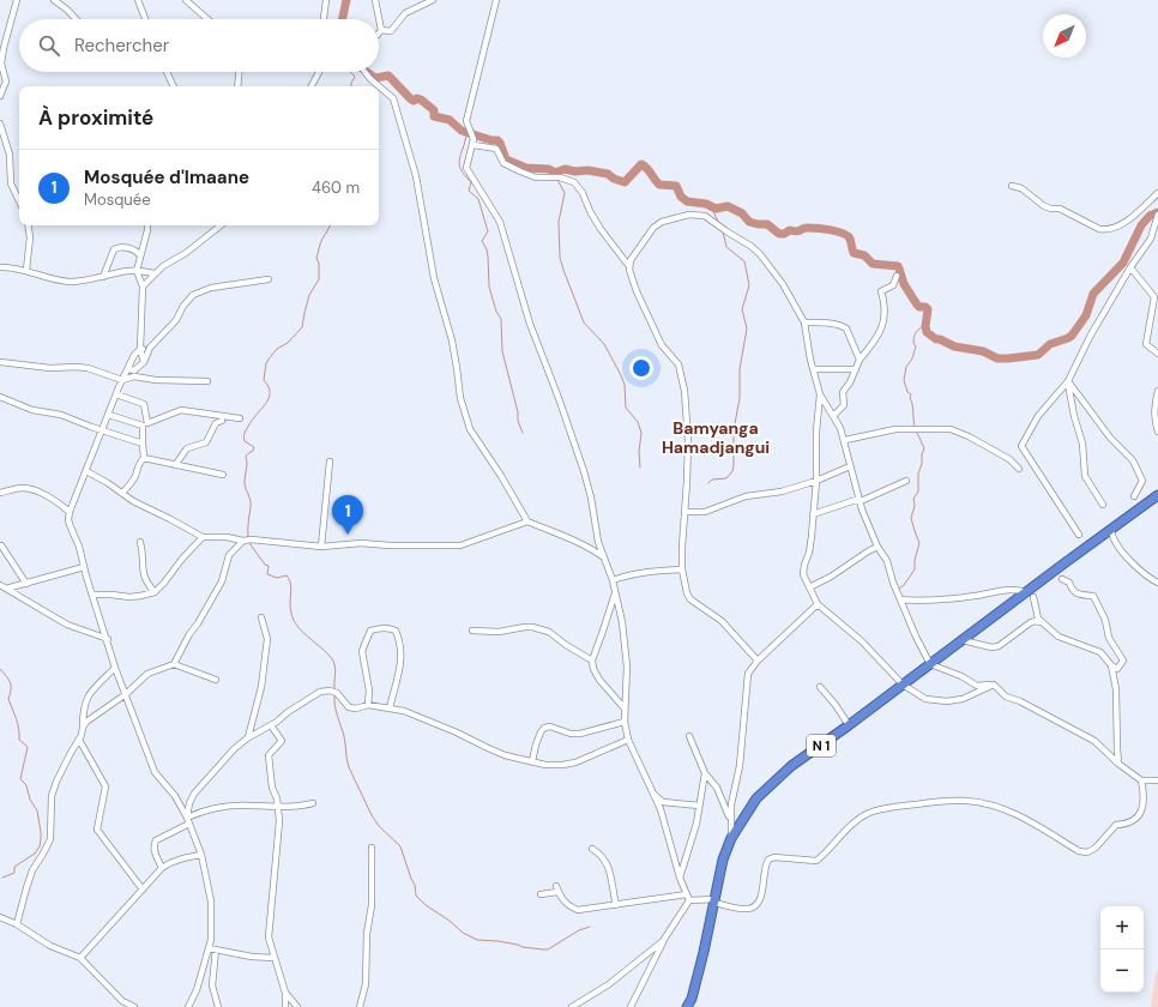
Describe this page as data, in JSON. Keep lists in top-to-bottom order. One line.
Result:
{"streets":{"highway":["N 1"]},"districts":["Bamyanga Hamadjangui"],"north":"bottom left","page":{"search":"Rechercher","heading":"À proximité","list":[{"mark":"1","name":"Mosquée d'Imaane","note":"Mosquée","value":"460 m"}],"pins":"1","map_buttons":["+","−"]}}
